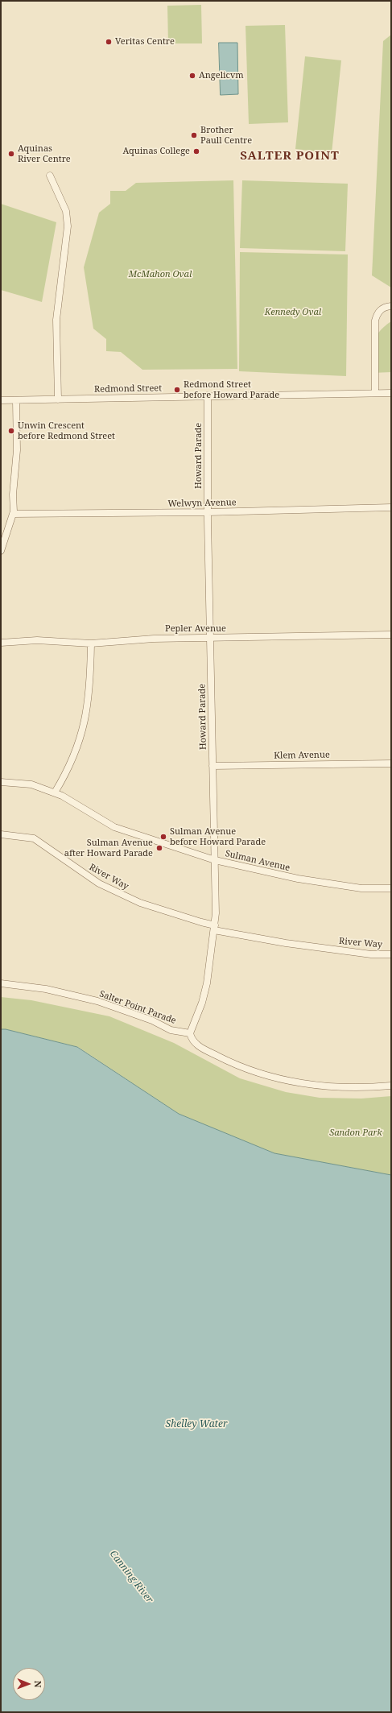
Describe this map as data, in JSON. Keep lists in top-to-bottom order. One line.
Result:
{"streets":{"street":["Redmond Street","Howard Parade","Welwyn Avenue","Pepler Avenue","Klem Avenue","Sulman Avenue","River Way","Salter Point Parade"]},"crossings":[["Redmond Street","Howard Parade"],["Howard Parade","Welwyn Avenue"],["Howard Parade","Pepler Avenue"],["Howard Parade","Klem Avenue"],["Howard Parade","Sulman Avenue"],["Howard Parade","River Way"],["Howard Parade","Salter Point Parade"]],"districts":["SALTER POINT"],"water":["Shelley Water","Canning River"],"parks":["McMahon Oval","Kennedy Oval","Sandon Park"],"places":["Veritas Centre","Angelicvm","Brother Paull Centre","Aquinas College","Aquinas River Centre","Redmond Street before Howard Parade","Unwin Crescent before Redmond Street","Sulman Avenue before Howard Parade","Sulman Avenue after Howard Parade"],"north":"right"}
